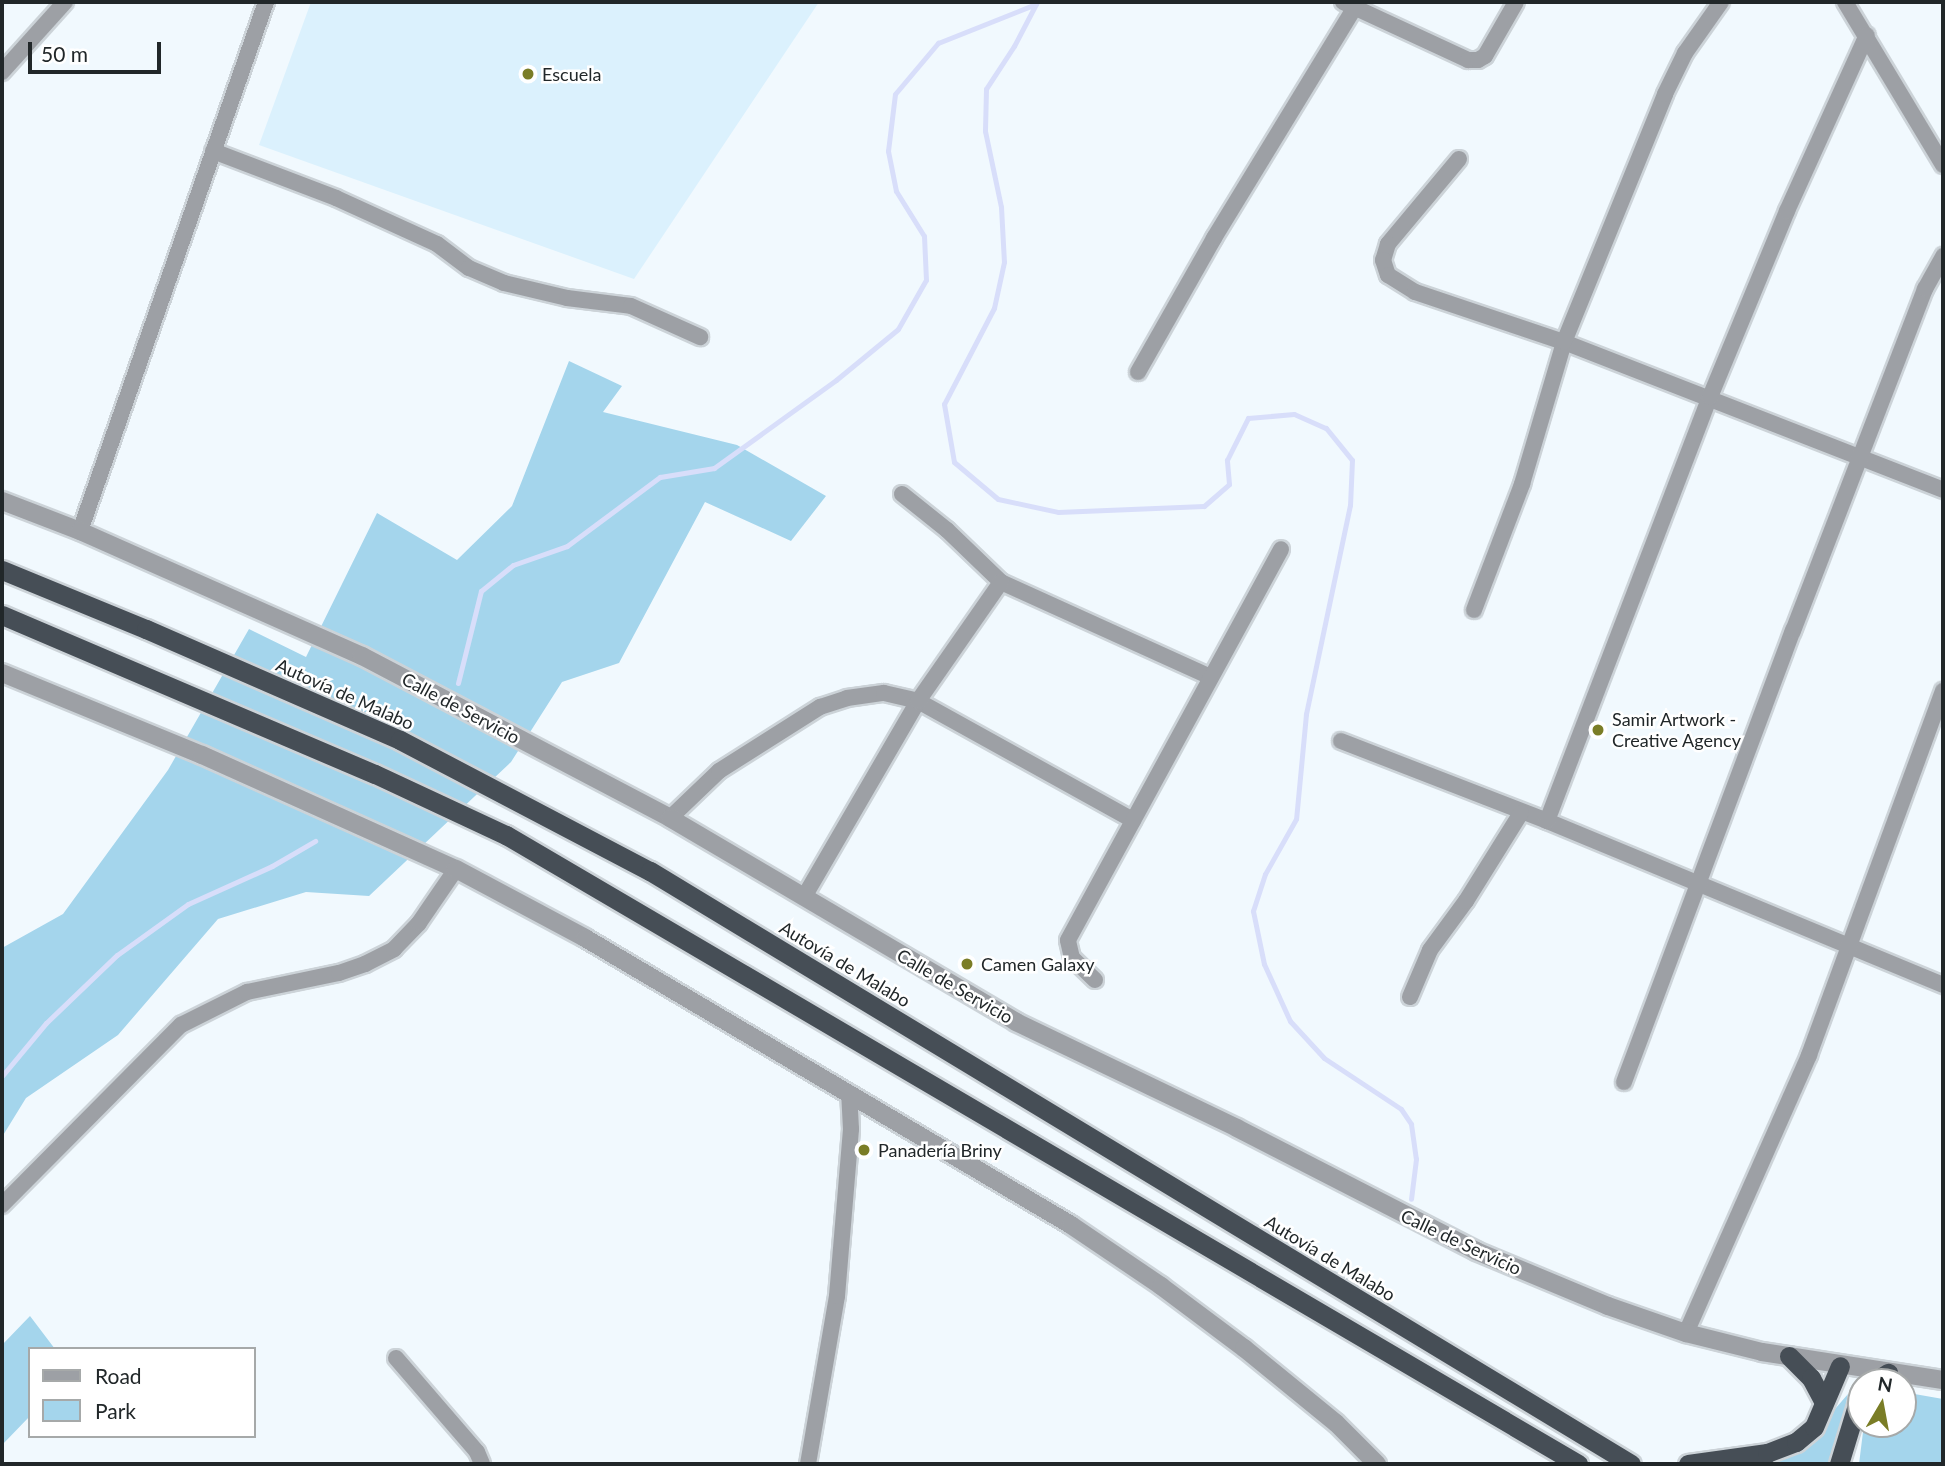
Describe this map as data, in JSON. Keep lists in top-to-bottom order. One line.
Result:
{"streets":{"highway":["Autovía de Malabo"],"street":["Calle de Servicio"]},"places":["Escuela","Samir Artwork - Creative Agency","Camen Galaxy","Panadería Briny"],"legend":["Road","Park"],"scale_bar":"50 m","north":"top"}
